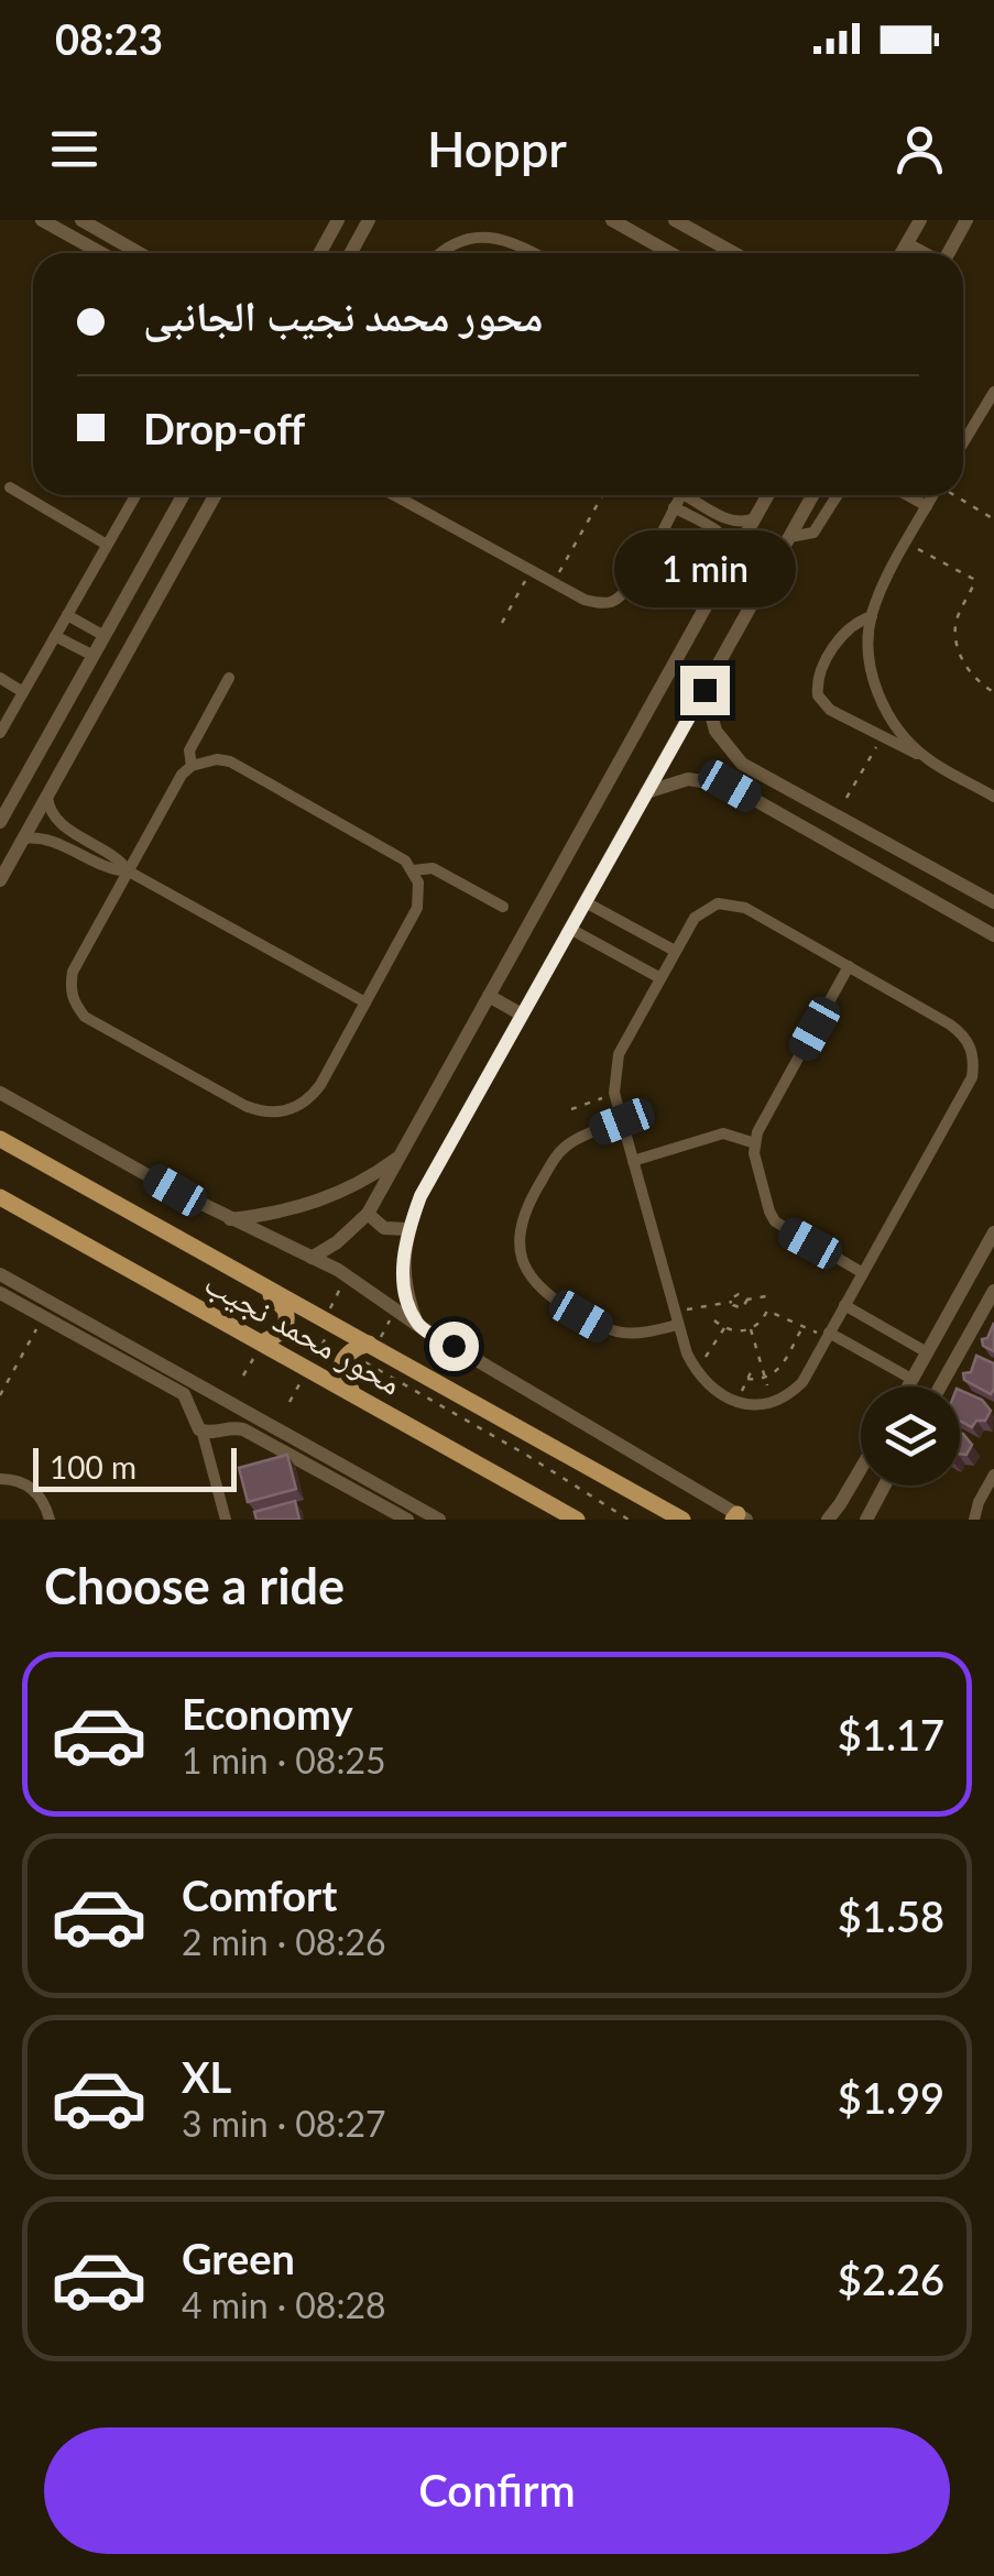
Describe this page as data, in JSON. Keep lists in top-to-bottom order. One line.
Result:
{"streets":{"main road":["محور محمد نجيب"]},"scale_bar":"100 m","page":{"status":"08:23","header":"Hoppr","banner":["محور محمد نجيب الجانبى","Drop-off"],"bubble":"1 min","scale":"100 m","heading":"Choose a ride","list":[{"name":"Economy","note":"1 min · 08:25","value":"$1.17"},{"name":"Comfort","note":"2 min · 08:26","value":"$1.58"},{"name":"XL","note":"3 min · 08:27","value":"$1.99"},{"name":"Green","note":"4 min · 08:28","value":"$2.26"}],"buttons":"Confirm"}}
